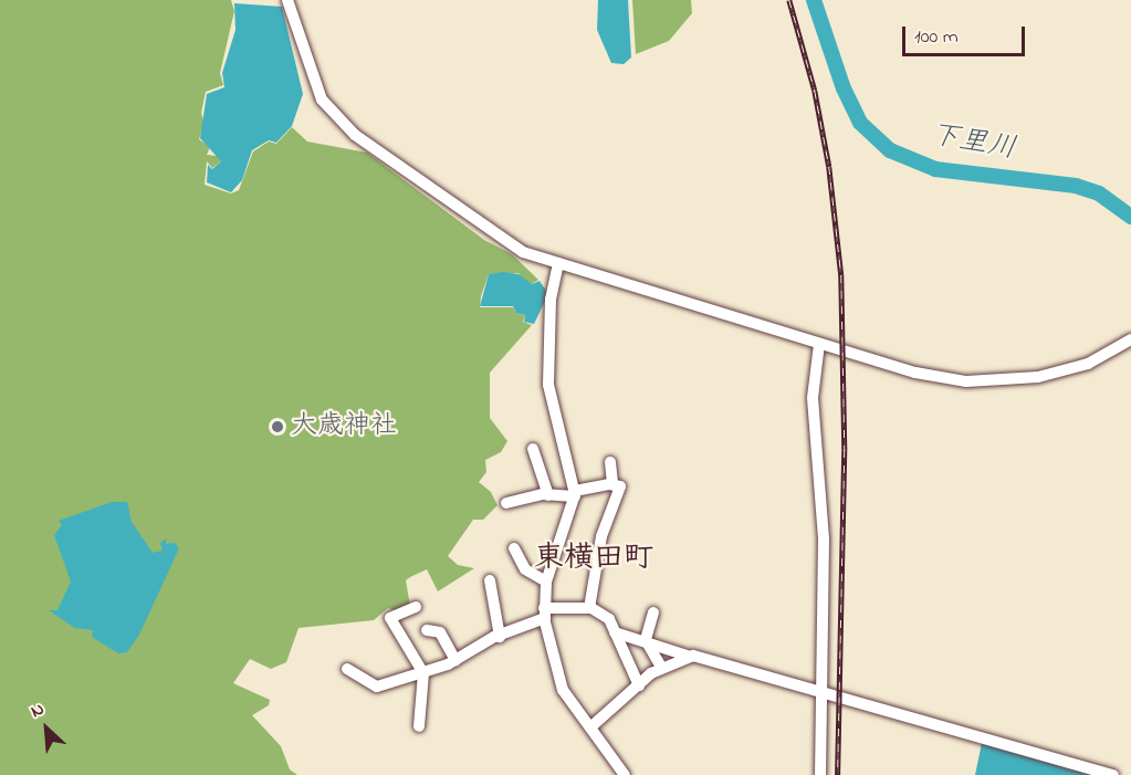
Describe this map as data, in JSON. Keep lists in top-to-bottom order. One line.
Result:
{"districts":["東横田町"],"water":["下里川"],"places":["大歳神社"],"scale_bar":"100 m","north":"top left"}
